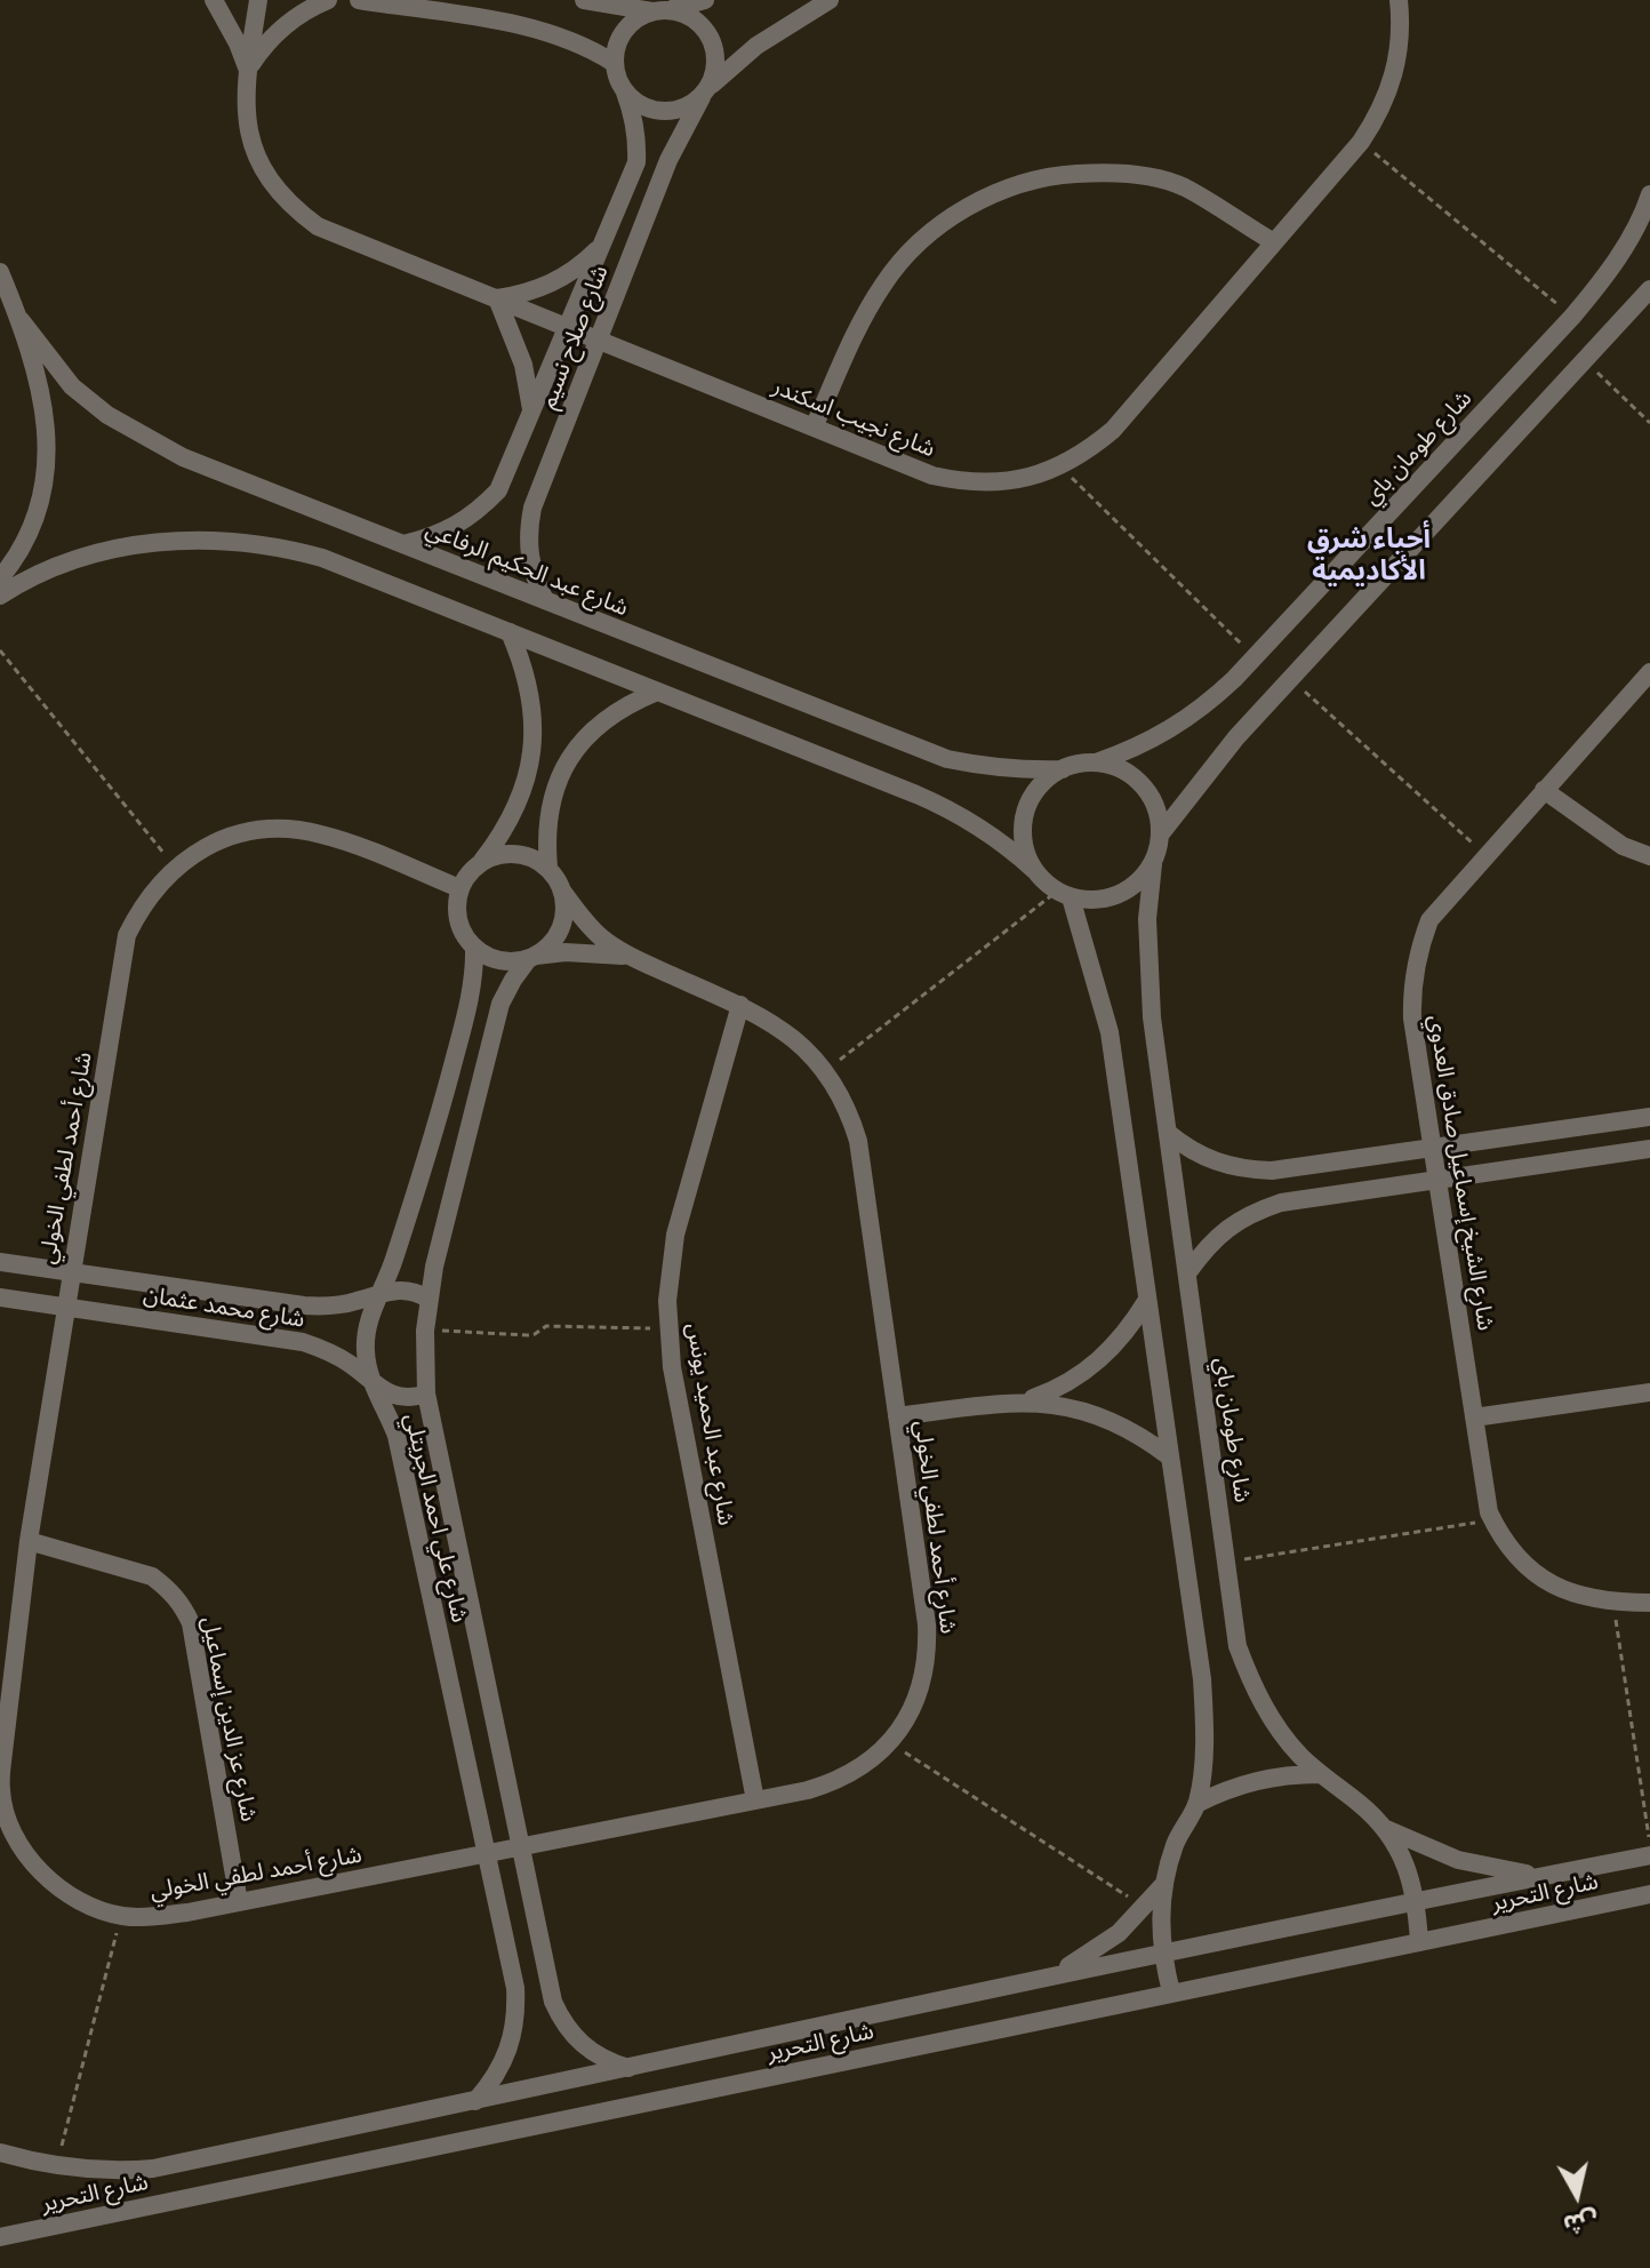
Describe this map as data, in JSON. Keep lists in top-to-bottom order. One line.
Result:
{"streets":{"street":["شارع صلاح نسيم","شارع نجيب اسكندر","شارع طومان باي","شارع عبد الحكيم الرفاعي","شارع أحمد لطفي الخولي","شارع الشيخ إسماعيل صادق العدوي","شارع محمد عثمان","شارع عبد الحميد يونس","شارع علي احمد الجريتلي","شارع عز الدين إسماعيل","شارع التحرير"]},"crossings":[["شارع صلاح نسيم","شارع نجيب اسكندر"],["شارع صلاح نسيم","شارع عبد الحكيم الرفاعي"],["شارع طومان باي","شارع عبد الحكيم الرفاعي"],["شارع طومان باي","شارع التحرير"],["شارع أحمد لطفي الخولي","شارع محمد عثمان"],["شارع أحمد لطفي الخولي","شارع عبد الحميد يونس"],["شارع أحمد لطفي الخولي","شارع علي احمد الجريتلي"],["شارع أحمد لطفي الخولي","شارع عز الدين إسماعيل"],["شارع محمد عثمان","شارع علي احمد الجريتلي"],["شارع علي احمد الجريتلي","شارع التحرير"]],"districts":["أحياء شرق الأكاديمية"],"north":"bottom"}
